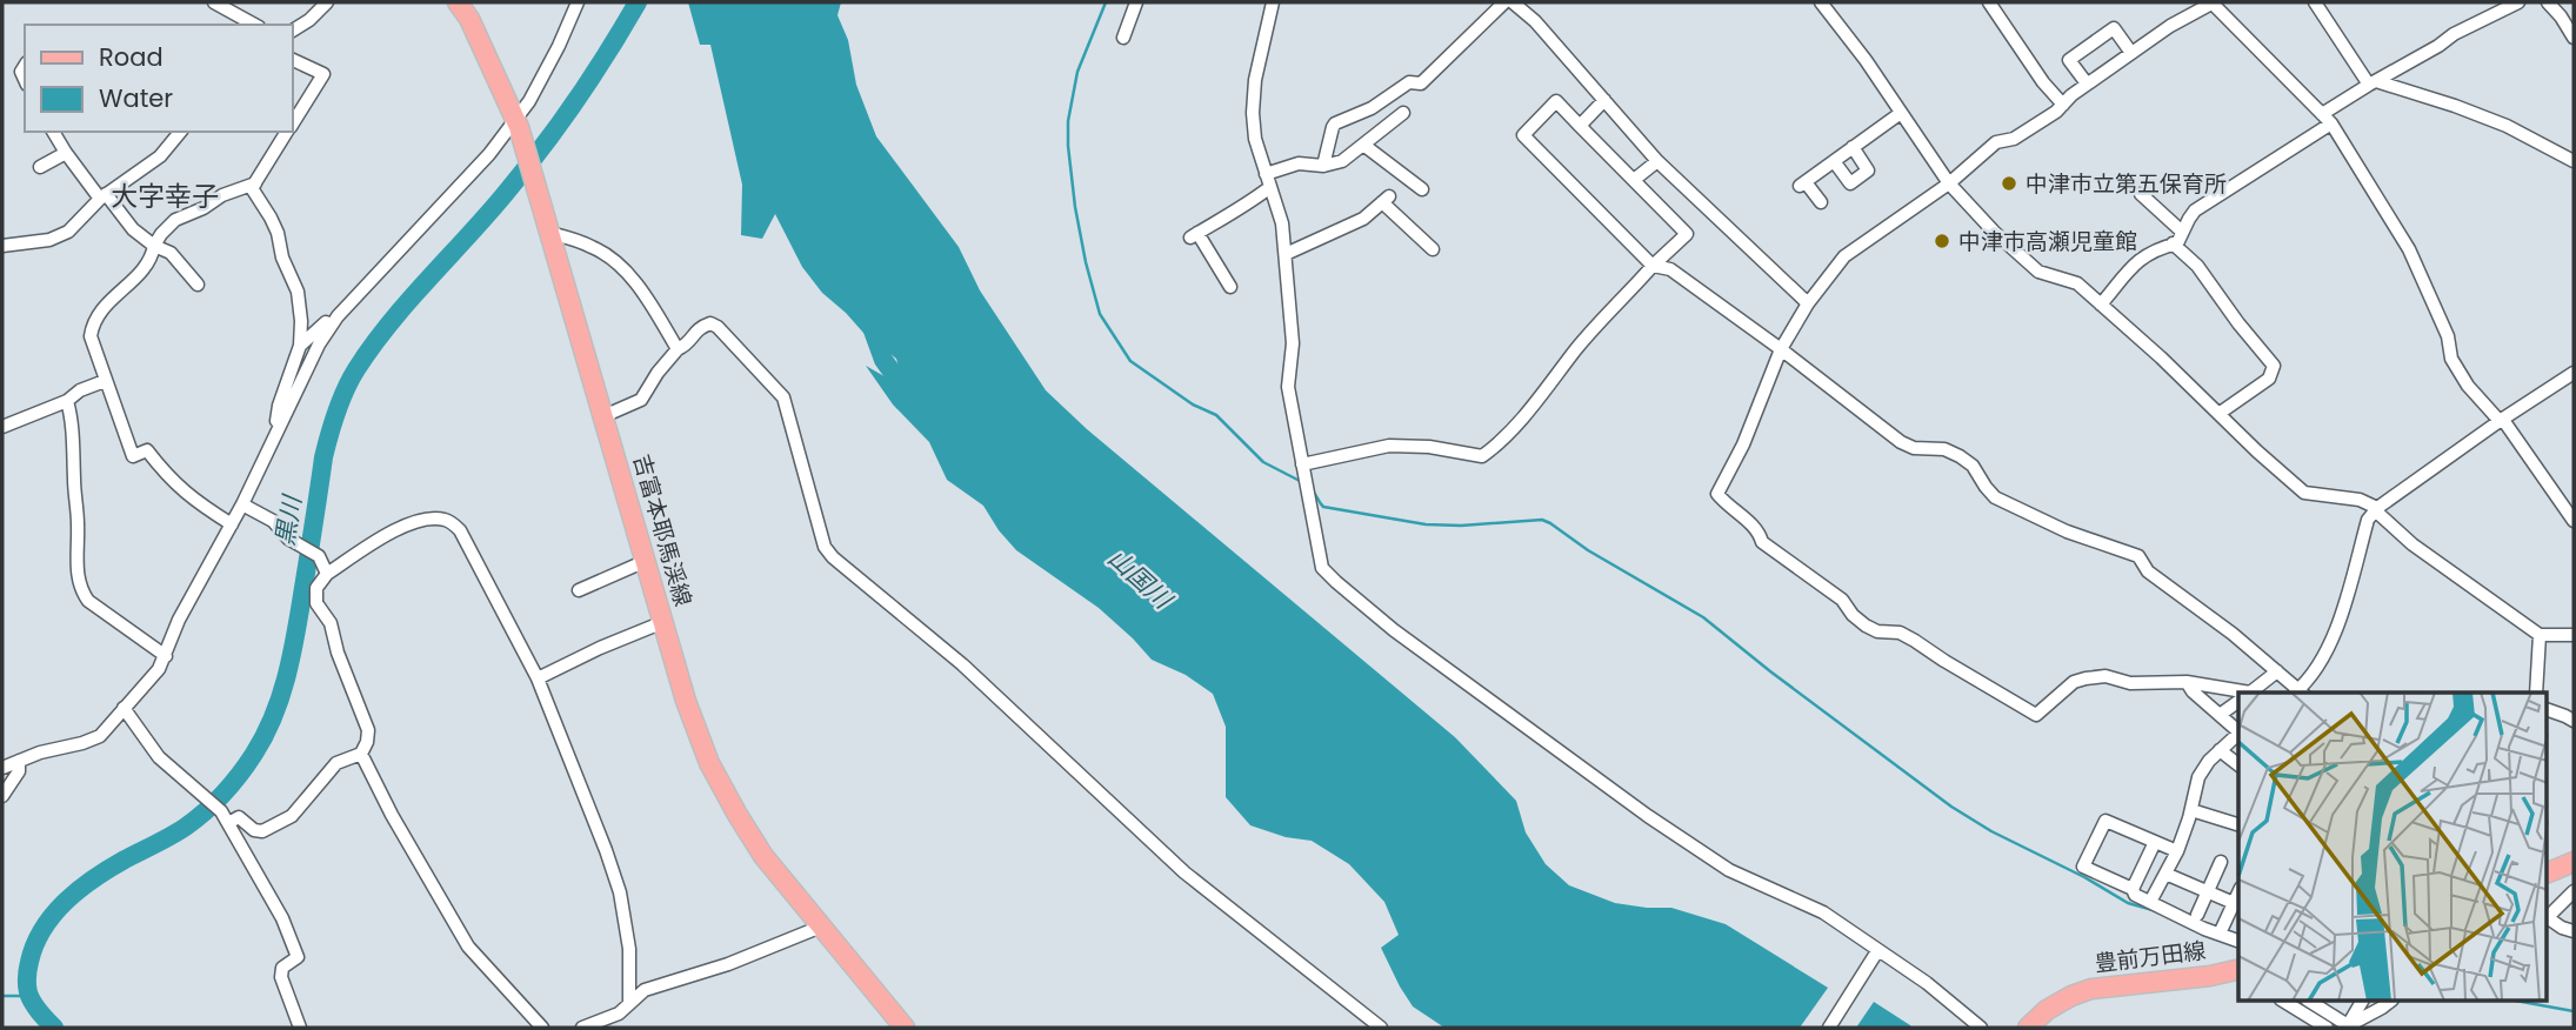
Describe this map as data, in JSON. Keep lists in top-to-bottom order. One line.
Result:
{"streets":{"main road":["吉富本耶馬渓線","豊前万田線"]},"districts":["大字幸子"],"water":["黒川","山国川"],"places":["中津市立第五保育所","中津市高瀬児童館"],"legend":["Road","Water"]}
